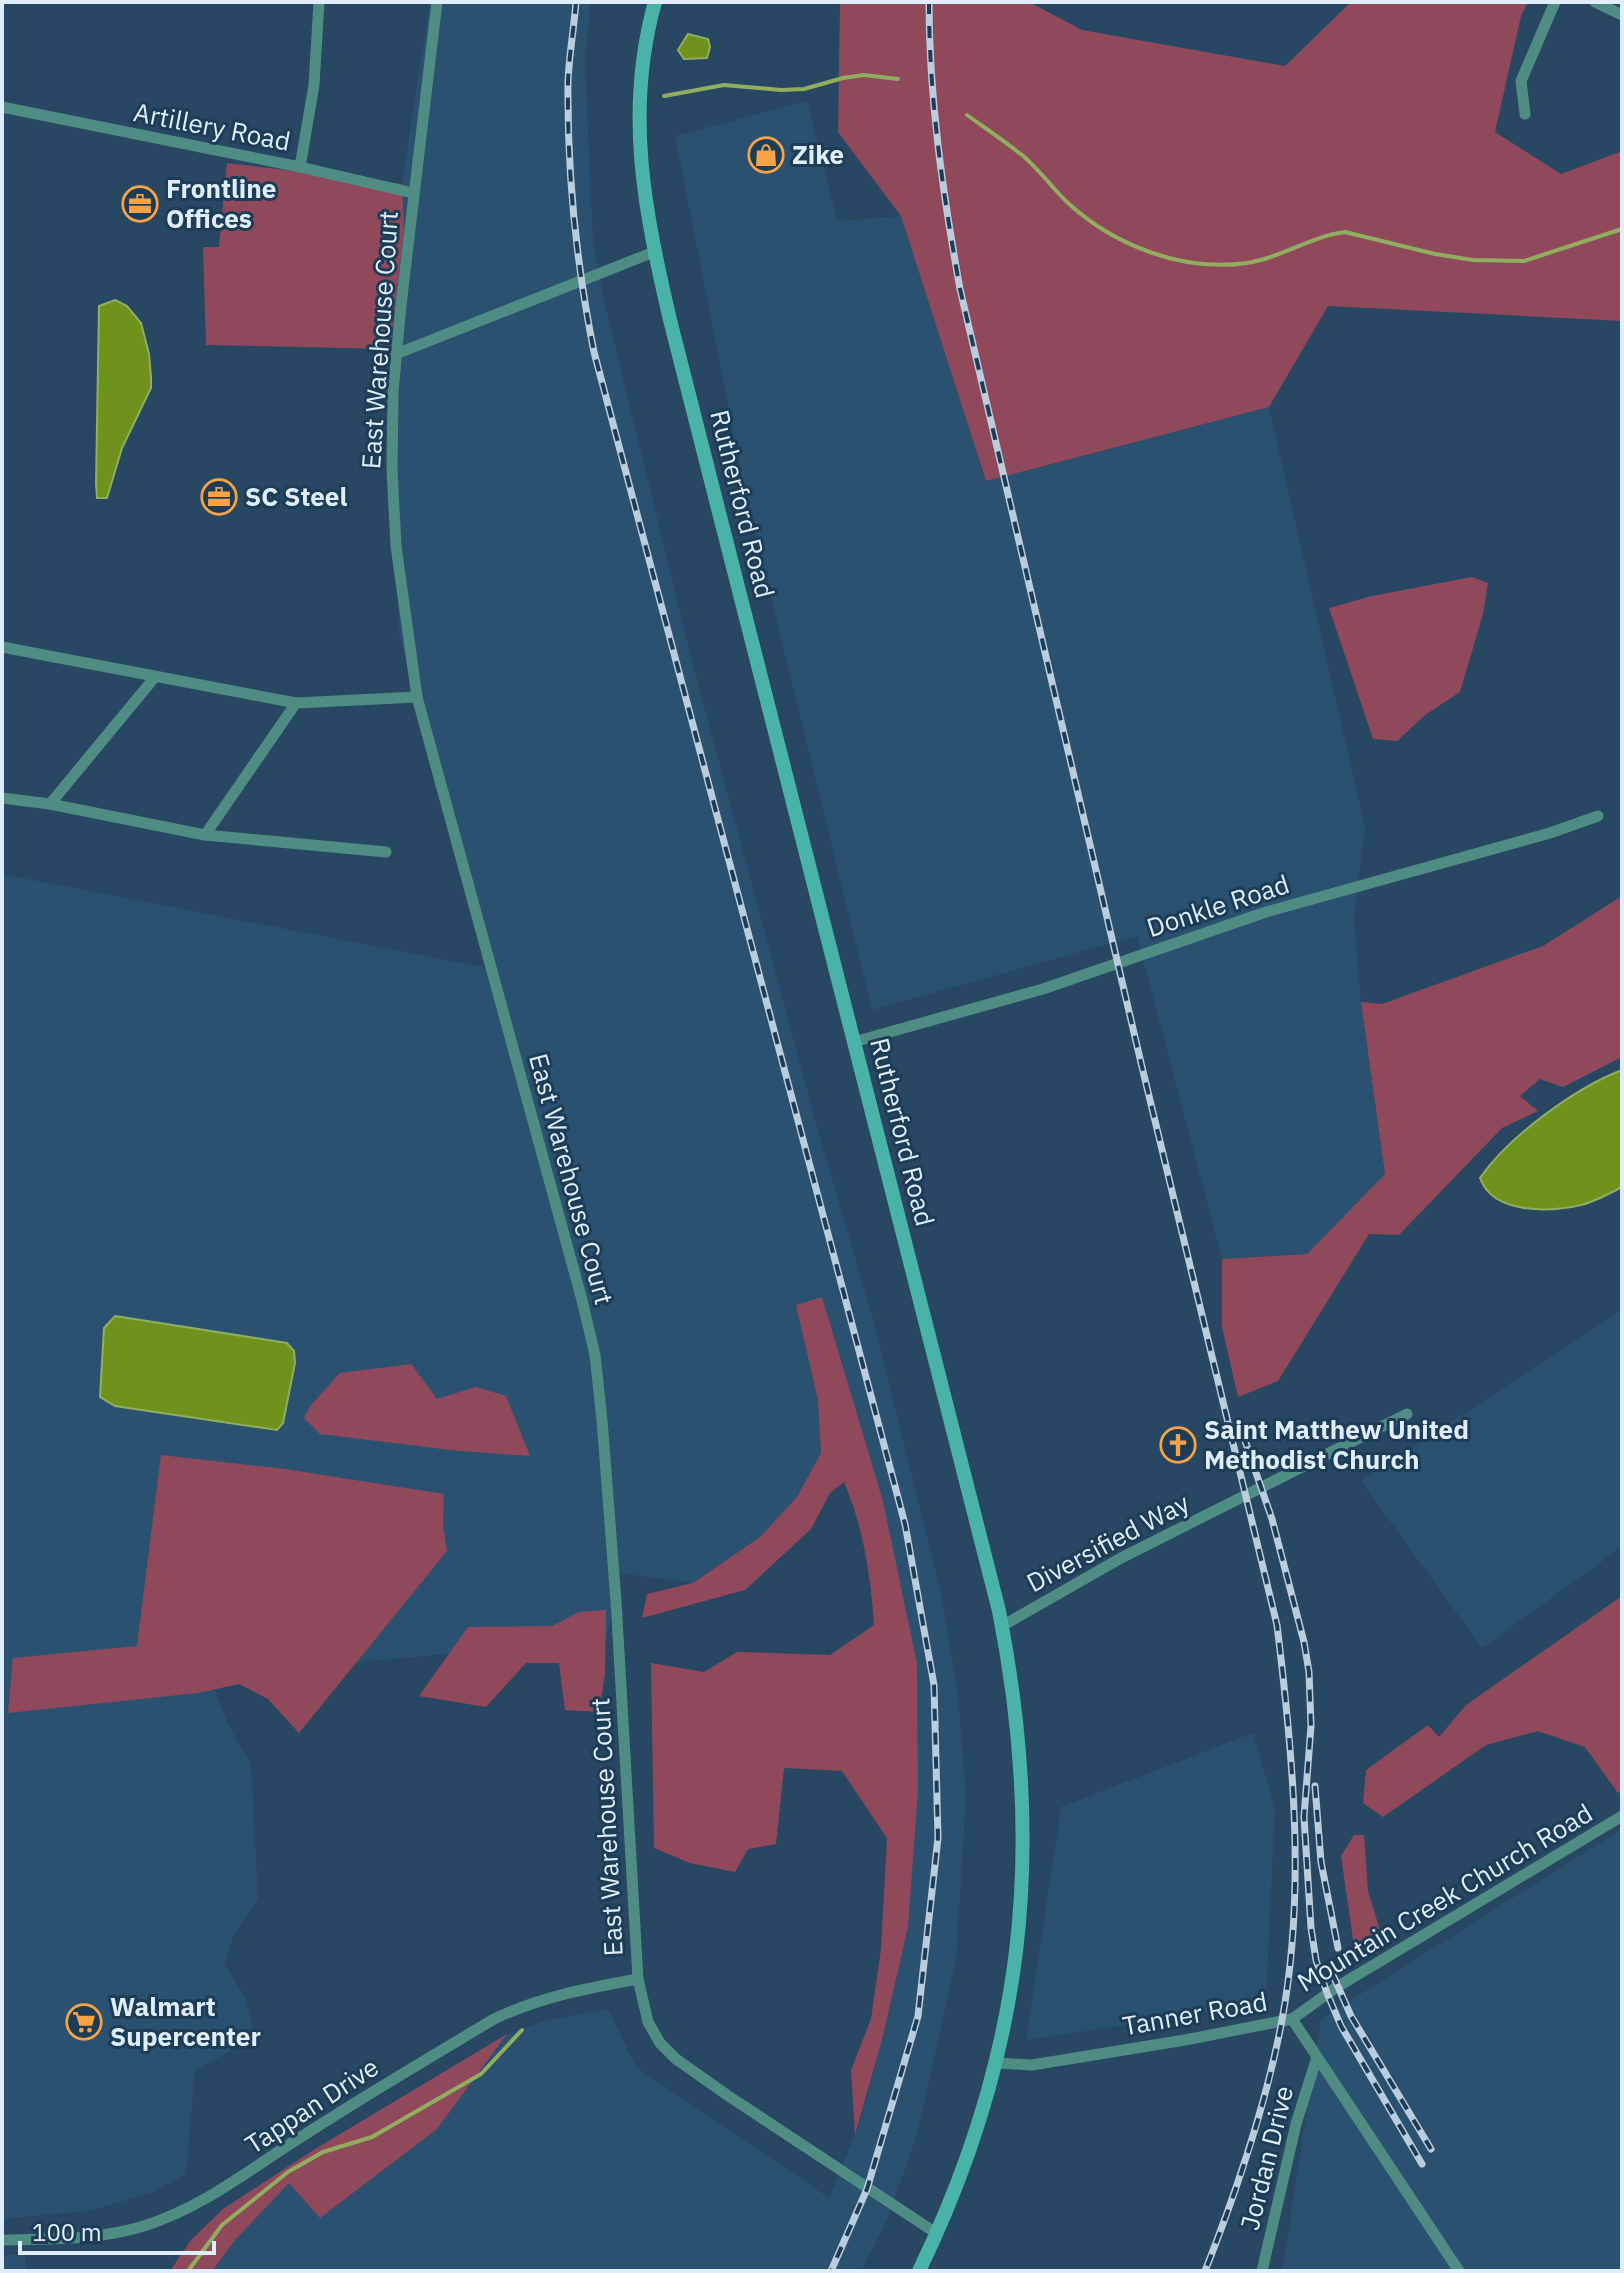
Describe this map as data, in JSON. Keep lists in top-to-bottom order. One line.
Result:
{"streets":{"street":["Artillery Road","East Warehouse Court","Rutherford Road","Donkle Road","Diversified Way","Mountain Creek Church Road","Tanner Road","Tappan Drive","Jordan Drive"]},"crossings":[["Artillery Road","East Warehouse Court"],["East Warehouse Court","Rutherford Road"],["East Warehouse Court","Tappan Drive"],["Rutherford Road","Donkle Road"],["Rutherford Road","Diversified Way"],["Rutherford Road","Tanner Road"],["Mountain Creek Church Road","Tanner Road"],["Tanner Road","Jordan Drive"]],"places":{"shop":["Zike"],"office":["Frontline Offices","SC Steel"],"church":["Saint Matthew United Methodist Church"],"supermarket":["Walmart Supercenter"]},"scale_bar":"100 m"}
